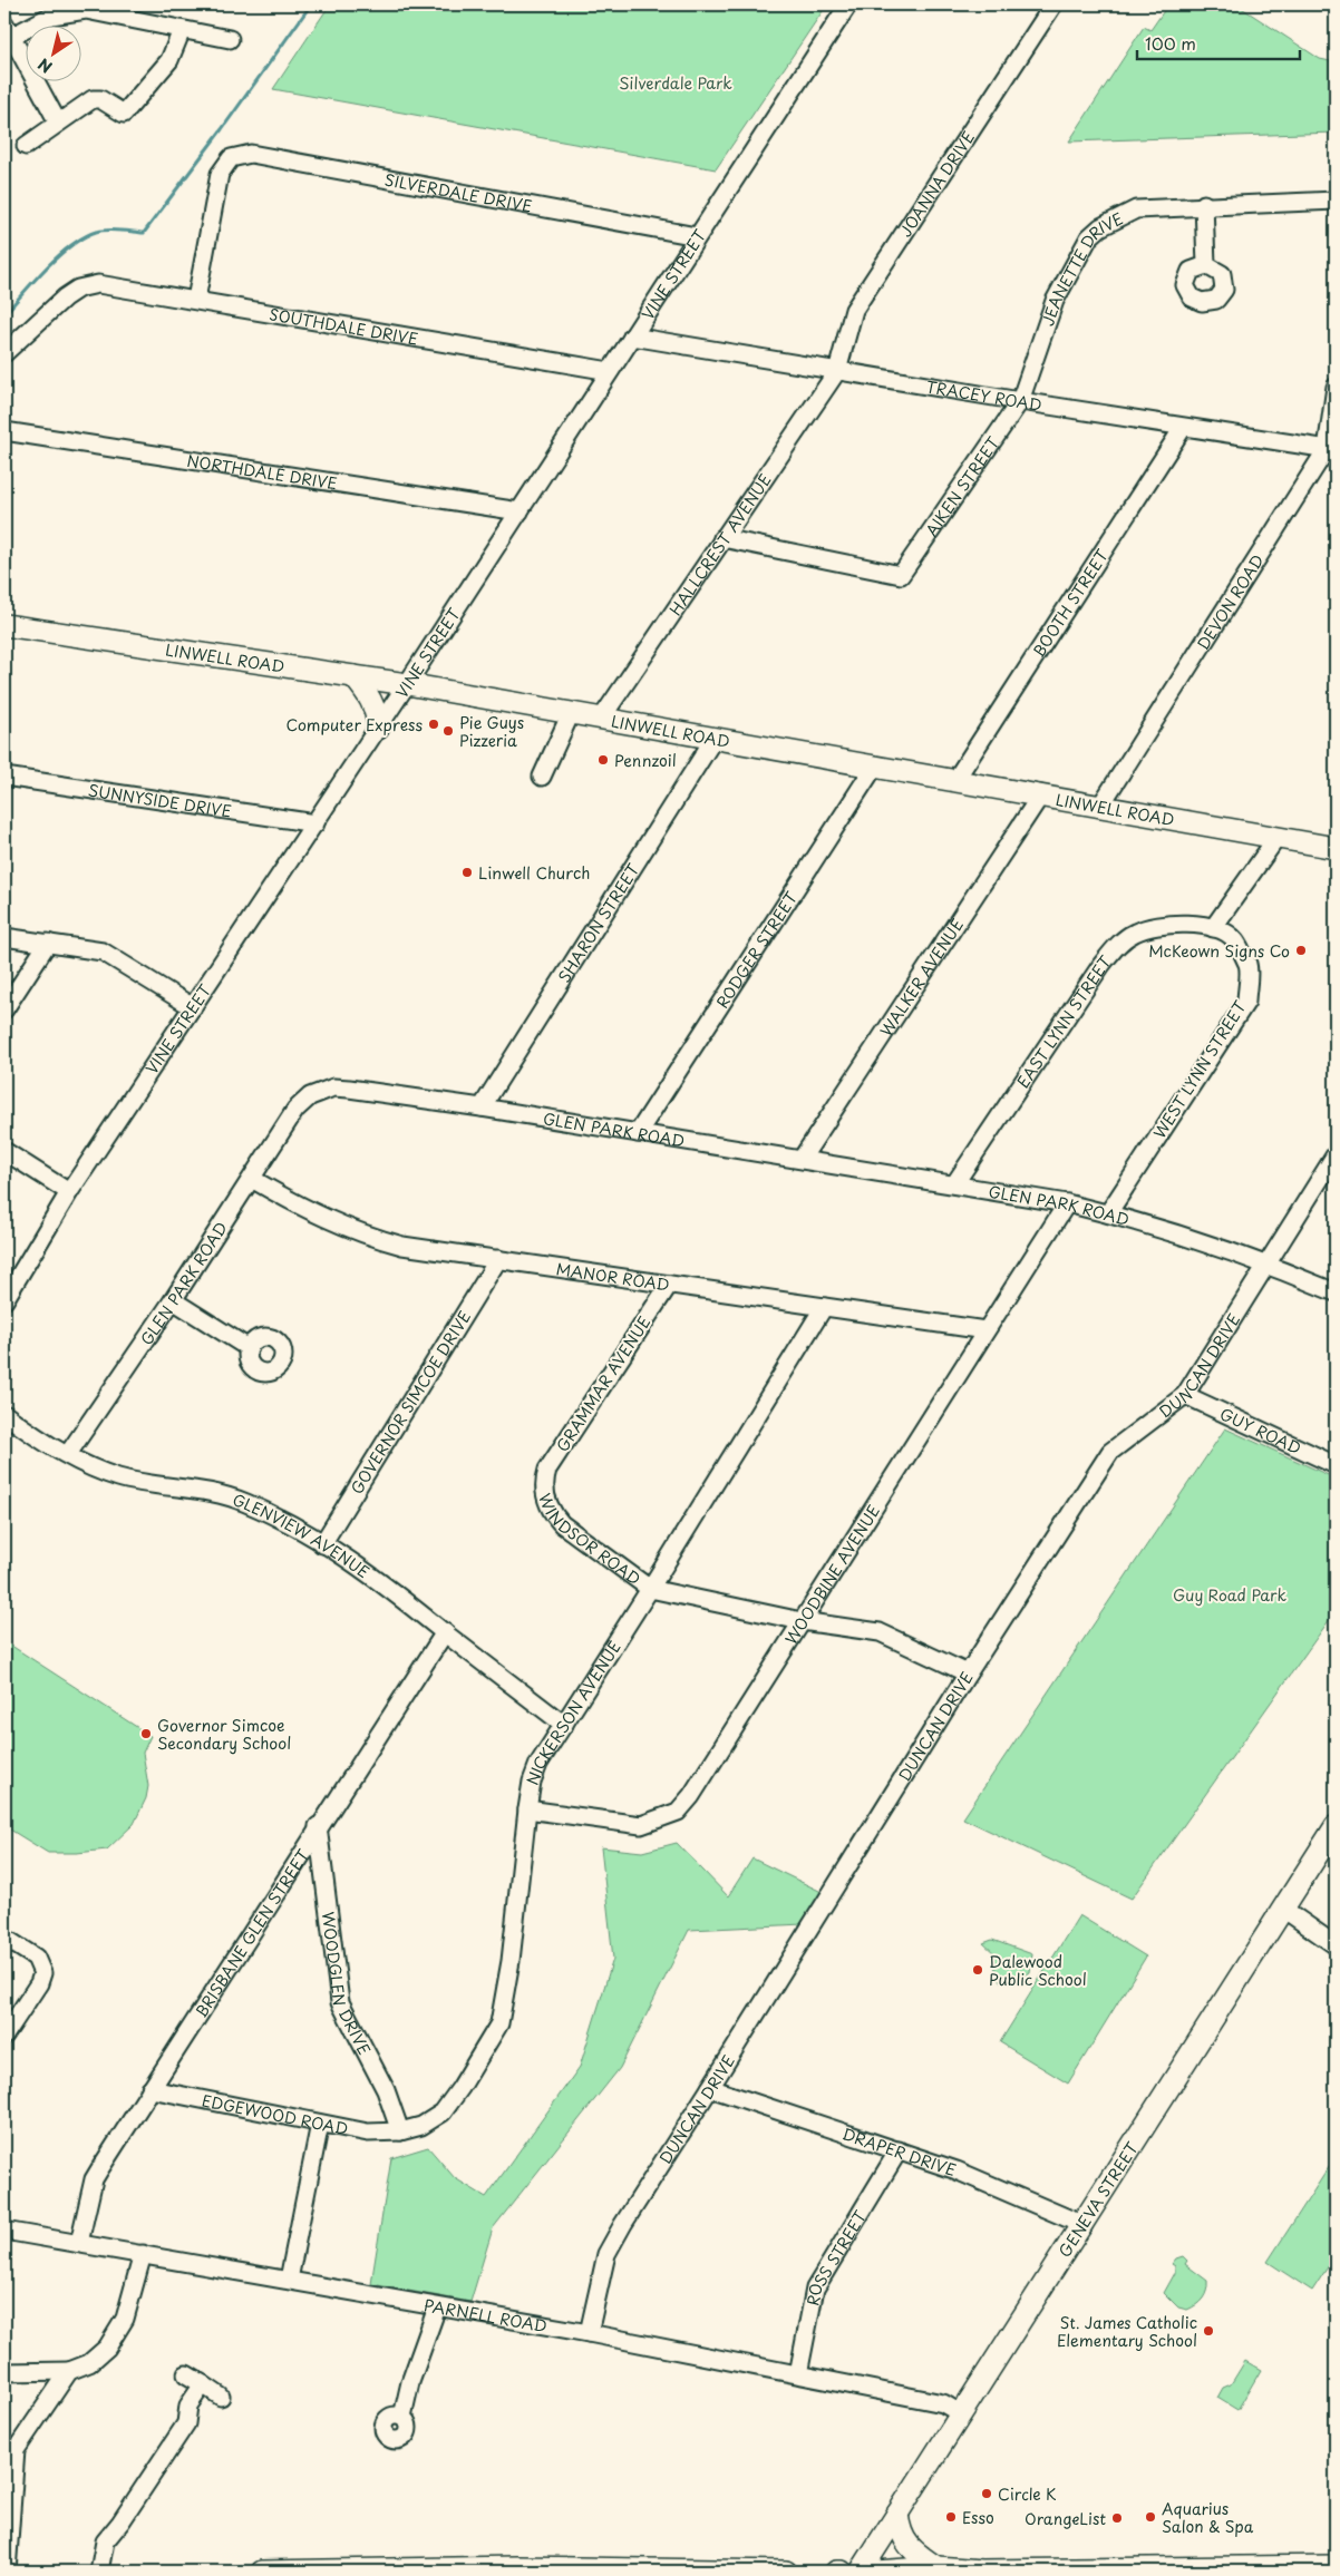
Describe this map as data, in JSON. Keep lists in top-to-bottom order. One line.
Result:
{"streets":{"main road":["LINWELL ROAD","GENEVA STREET"],"street":["JOANNA DRIVE","SILVERDALE DRIVE","JEANETTE DRIVE","VINE STREET","SOUTHDALE DRIVE","TRACEY ROAD","NORTHDALE DRIVE","AIKEN STREET","HALLCREST AVENUE","DEVON ROAD","BOOTH STREET","SUNNYSIDE DRIVE","SHARON STREET","RODGER STREET","WALKER AVENUE","EAST LYNN STREET","WEST LYNN STREET","GLEN PARK ROAD","MANOR ROAD","DUNCAN DRIVE","GRAMMAR AVENUE","GOVERNOR SIMCOE DRIVE","GUY ROAD","WINDSOR ROAD","GLENVIEW AVENUE","WOODBINE AVENUE","NICKERSON AVENUE","BRISBANE GLEN STREET","WOODGLEN DRIVE","EDGEWOOD ROAD","DRAPER DRIVE","ROSS STREET","PARNELL ROAD"]},"crossings":[["JOANNA DRIVE","TRACEY ROAD"],["JOANNA DRIVE","HALLCREST AVENUE"],["SILVERDALE DRIVE","VINE STREET"],["SILVERDALE DRIVE","SOUTHDALE DRIVE"],["JEANETTE DRIVE","TRACEY ROAD"],["JEANETTE DRIVE","AIKEN STREET"],["VINE STREET","SOUTHDALE DRIVE"],["VINE STREET","TRACEY ROAD"],["VINE STREET","NORTHDALE DRIVE"],["VINE STREET","LINWELL ROAD"],["VINE STREET","SUNNYSIDE DRIVE"],["TRACEY ROAD","AIKEN STREET"],["TRACEY ROAD","HALLCREST AVENUE"],["TRACEY ROAD","DEVON ROAD"],["TRACEY ROAD","BOOTH STREET"],["AIKEN STREET","HALLCREST AVENUE"],["HALLCREST AVENUE","LINWELL ROAD"],["DEVON ROAD","LINWELL ROAD"],["BOOTH STREET","LINWELL ROAD"],["LINWELL ROAD","SHARON STREET"],["LINWELL ROAD","RODGER STREET"],["LINWELL ROAD","WALKER AVENUE"],["SHARON STREET","GLEN PARK ROAD"],["RODGER STREET","GLEN PARK ROAD"],["WALKER AVENUE","GLEN PARK ROAD"],["EAST LYNN STREET","WEST LYNN STREET"],["EAST LYNN STREET","GLEN PARK ROAD"],["WEST LYNN STREET","GLEN PARK ROAD"],["GLEN PARK ROAD","MANOR ROAD"],["GLEN PARK ROAD","DUNCAN DRIVE"],["GLEN PARK ROAD","GLENVIEW AVENUE"],["GLEN PARK ROAD","WOODBINE AVENUE"],["MANOR ROAD","GRAMMAR AVENUE"],["MANOR ROAD","GOVERNOR SIMCOE DRIVE"],["MANOR ROAD","WOODBINE AVENUE"],["MANOR ROAD","NICKERSON AVENUE"],["DUNCAN DRIVE","GUY ROAD"],["DUNCAN DRIVE","WINDSOR ROAD"],["DUNCAN DRIVE","DRAPER DRIVE"],["DUNCAN DRIVE","PARNELL ROAD"],["GRAMMAR AVENUE","WINDSOR ROAD"],["GOVERNOR SIMCOE DRIVE","GLENVIEW AVENUE"],["WINDSOR ROAD","WOODBINE AVENUE"],["WINDSOR ROAD","NICKERSON AVENUE"],["GLENVIEW AVENUE","NICKERSON AVENUE"],["GLENVIEW AVENUE","BRISBANE GLEN STREET"],["WOODBINE AVENUE","NICKERSON AVENUE"],["NICKERSON AVENUE","WOODGLEN DRIVE"],["NICKERSON AVENUE","EDGEWOOD ROAD"],["BRISBANE GLEN STREET","WOODGLEN DRIVE"],["BRISBANE GLEN STREET","EDGEWOOD ROAD"],["BRISBANE GLEN STREET","PARNELL ROAD"],["WOODGLEN DRIVE","EDGEWOOD ROAD"],["DRAPER DRIVE","GENEVA STREET"],["DRAPER DRIVE","ROSS STREET"],["GENEVA STREET","PARNELL ROAD"],["ROSS STREET","PARNELL ROAD"]],"parks":["Silverdale Park","Guy Road Park"],"places":["Computer Express","Pie Guys Pizzeria","Pennzoil","Linwell Church","McKeown Signs Co","Governor Simcoe Secondary School","Dalewood Public School","St. James Catholic Elementary School","Circle K","Esso","Aquarius Salon & Spa","OrangeList"],"scale_bar":"100 m","north":"bottom left"}
